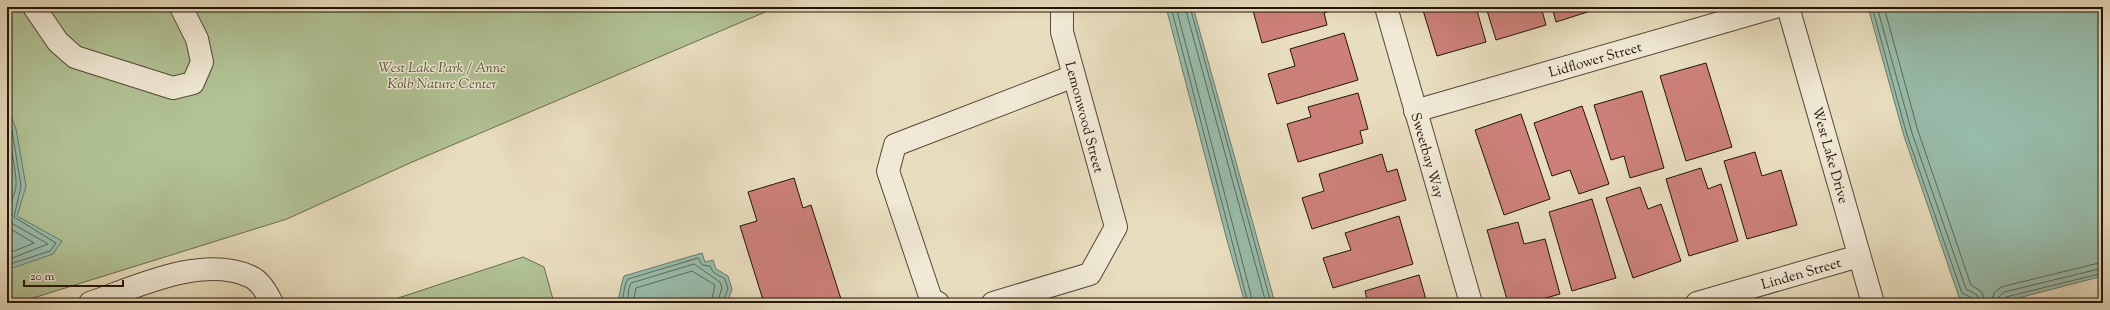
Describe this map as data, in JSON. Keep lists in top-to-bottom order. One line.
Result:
{"streets":{"street":["Lidflower Street","Lemonwood Street","Sweetbay Way","West Lake Drive","Linden Street"]},"crossings":[["Lidflower Street","Sweetbay Way"],["West Lake Drive","Linden Street"]],"parks":["West Lake Park / Anne Kolb Nature Center"],"scale_bar":"20 m"}
